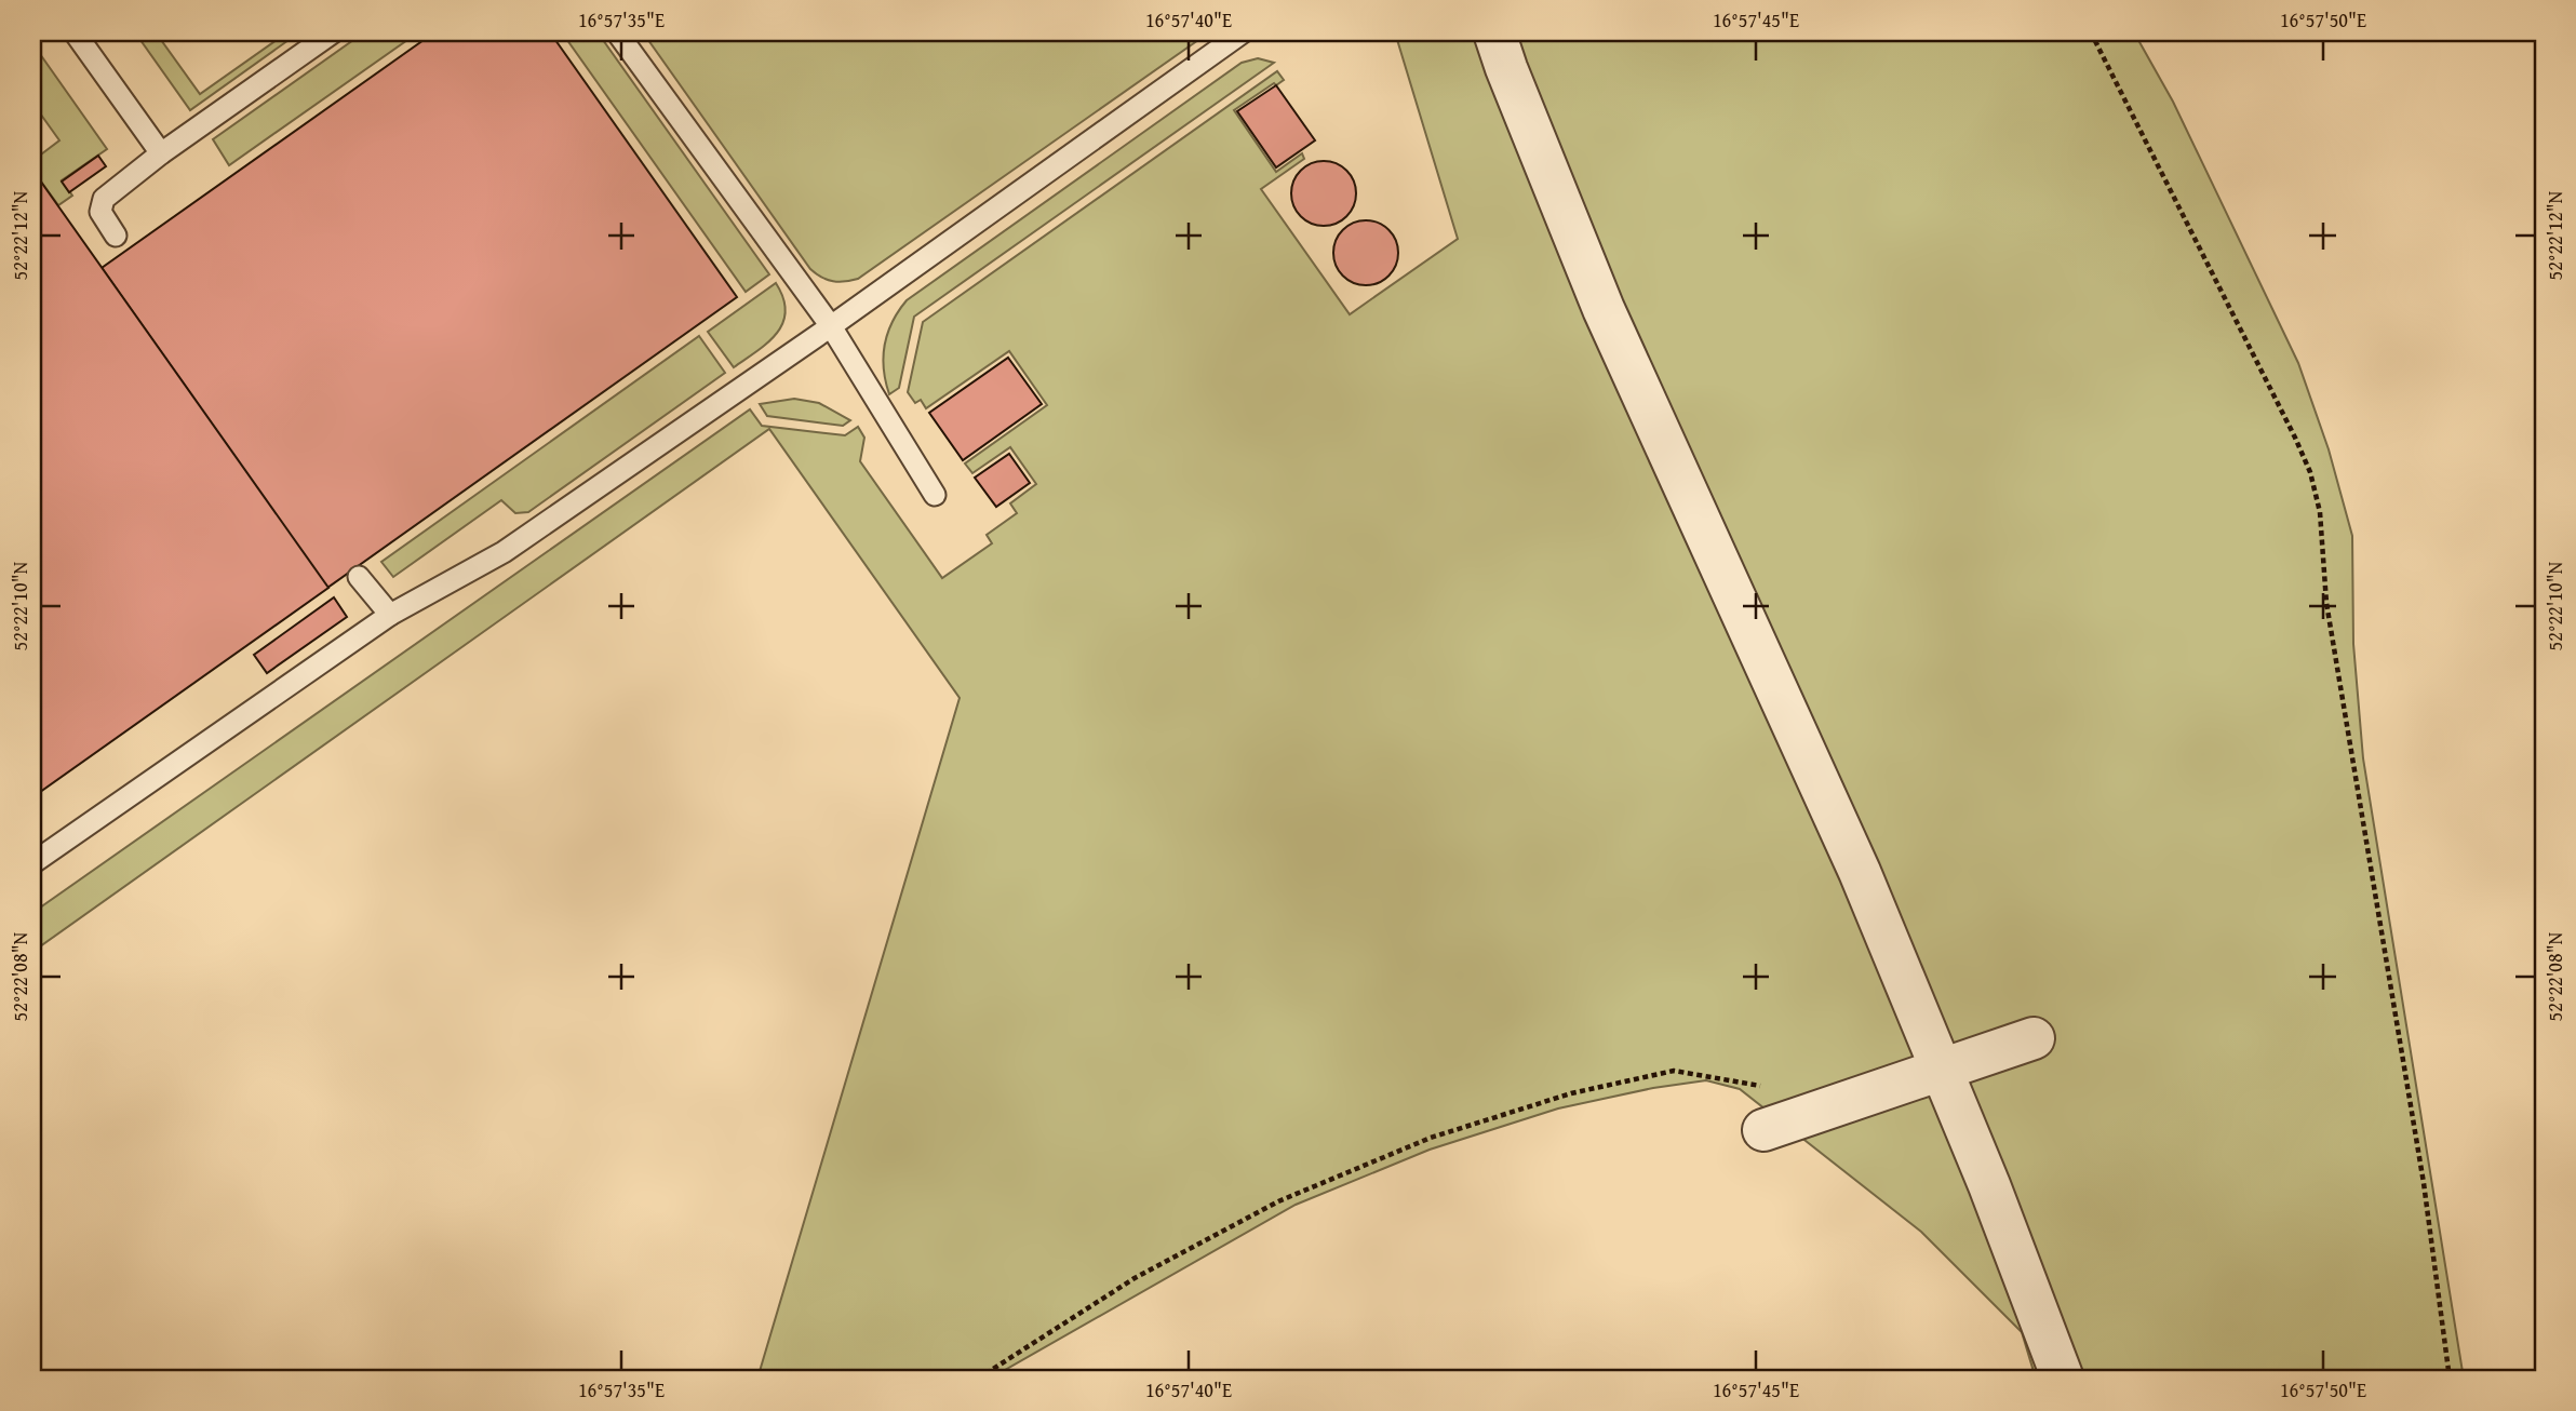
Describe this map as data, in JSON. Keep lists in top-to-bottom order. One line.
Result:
{"coordinates":["16°57'35\"E","16°57'40\"E","16°57'45\"E","16°57'50\"E","52°22'12\"N","52°22'10\"N","52°22'08\"N"]}
